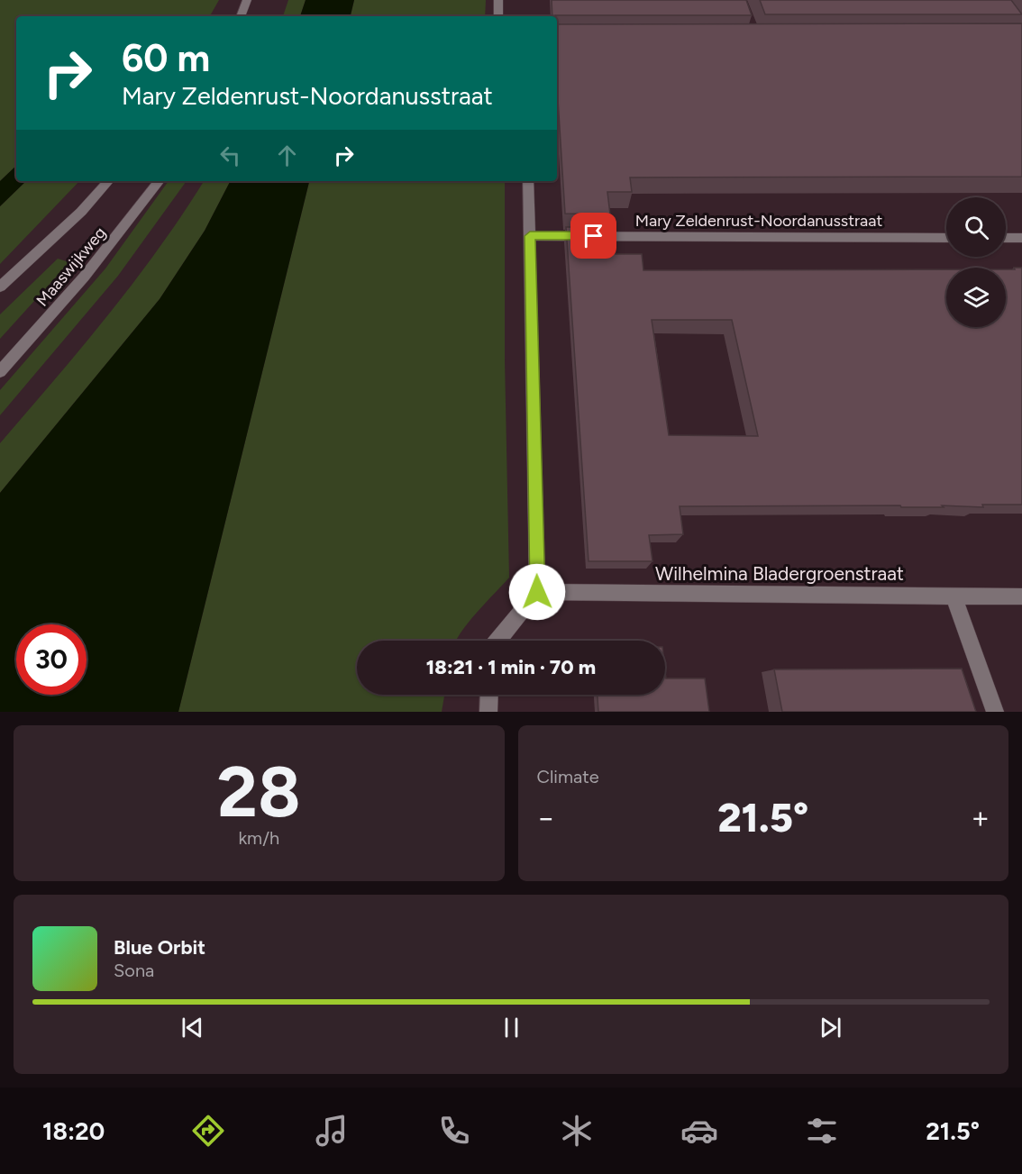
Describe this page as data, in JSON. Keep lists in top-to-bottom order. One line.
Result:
{"streets":{"street":["Mary Zeldenrust-Noordanusstraat","Maaswijkweg","Wilhelmina Bladergroenstraat"]},"page":{"turn":["60 m","Mary Zeldenrust-Noordanusstraat"],"limit":"30","trip":"18:21 · 1 min · 70 m","tile":[["28","km/h"],"Climate"],"heat":["−","21.5°","+"],"song":["Blue Orbit","Sona"],"tabs":["18:20","21.5°"]}}
